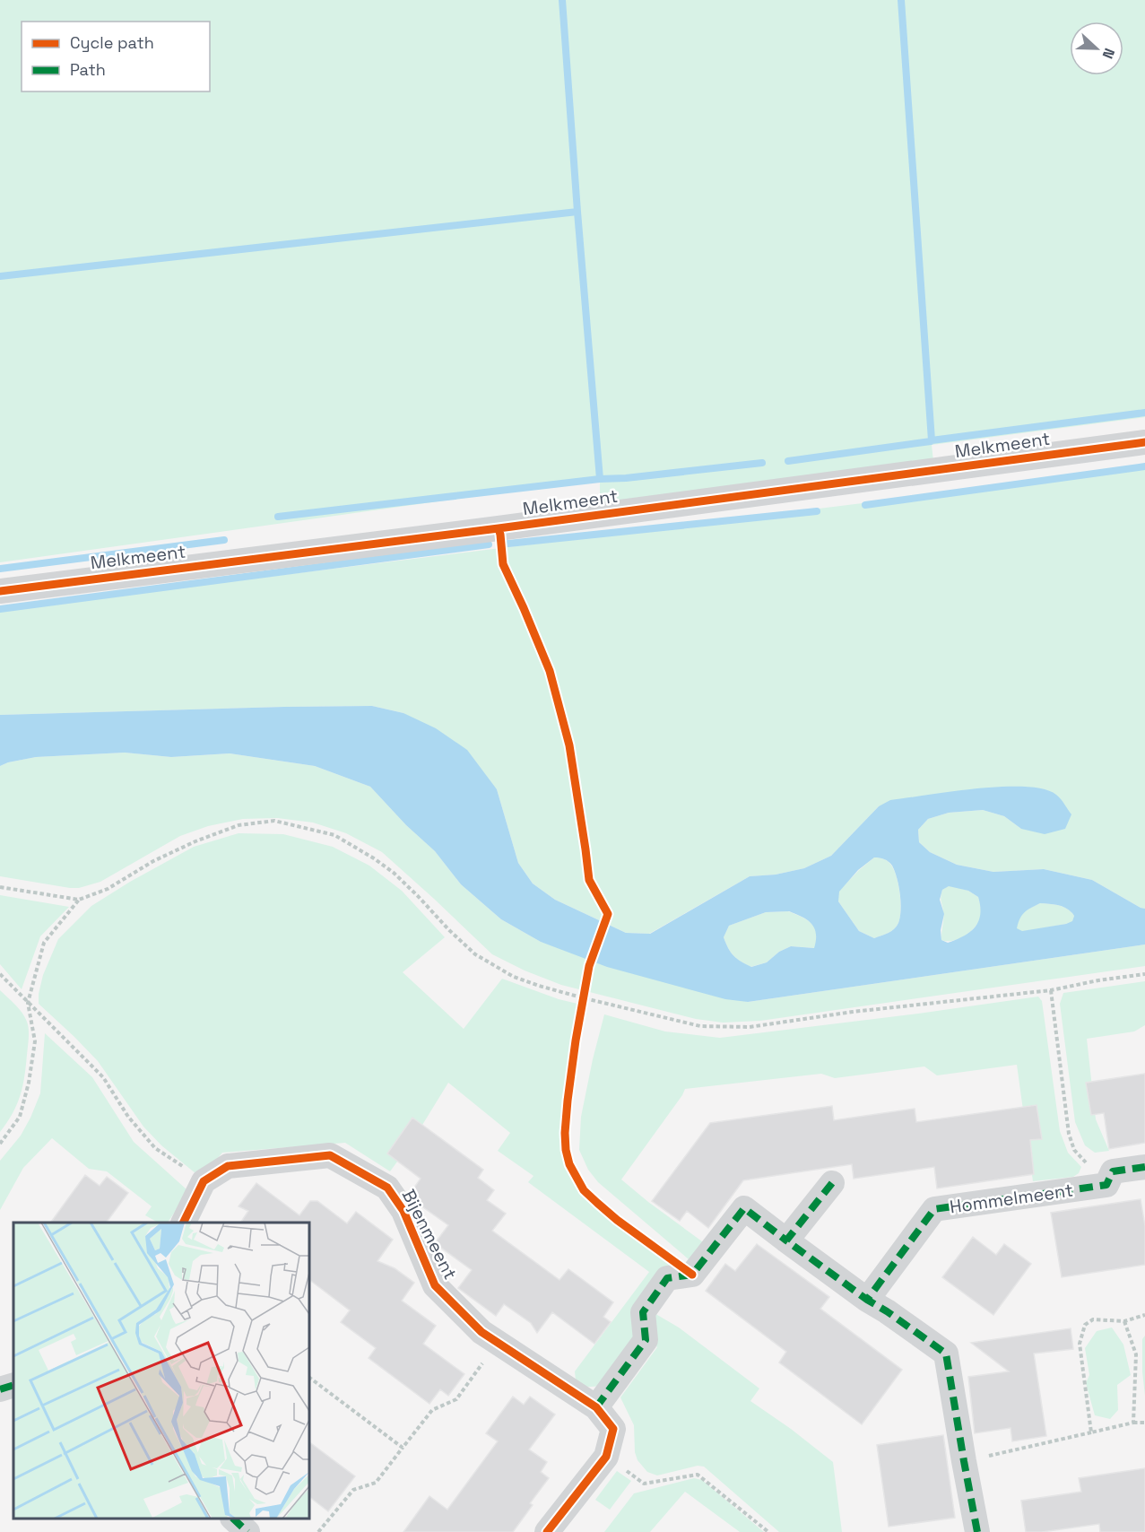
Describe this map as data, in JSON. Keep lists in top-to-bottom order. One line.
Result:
{"streets":{"street":["Melkmeent","Hommelmeent","Bijenmeent"]},"legend":["Cycle path","Path"],"north":"right"}
